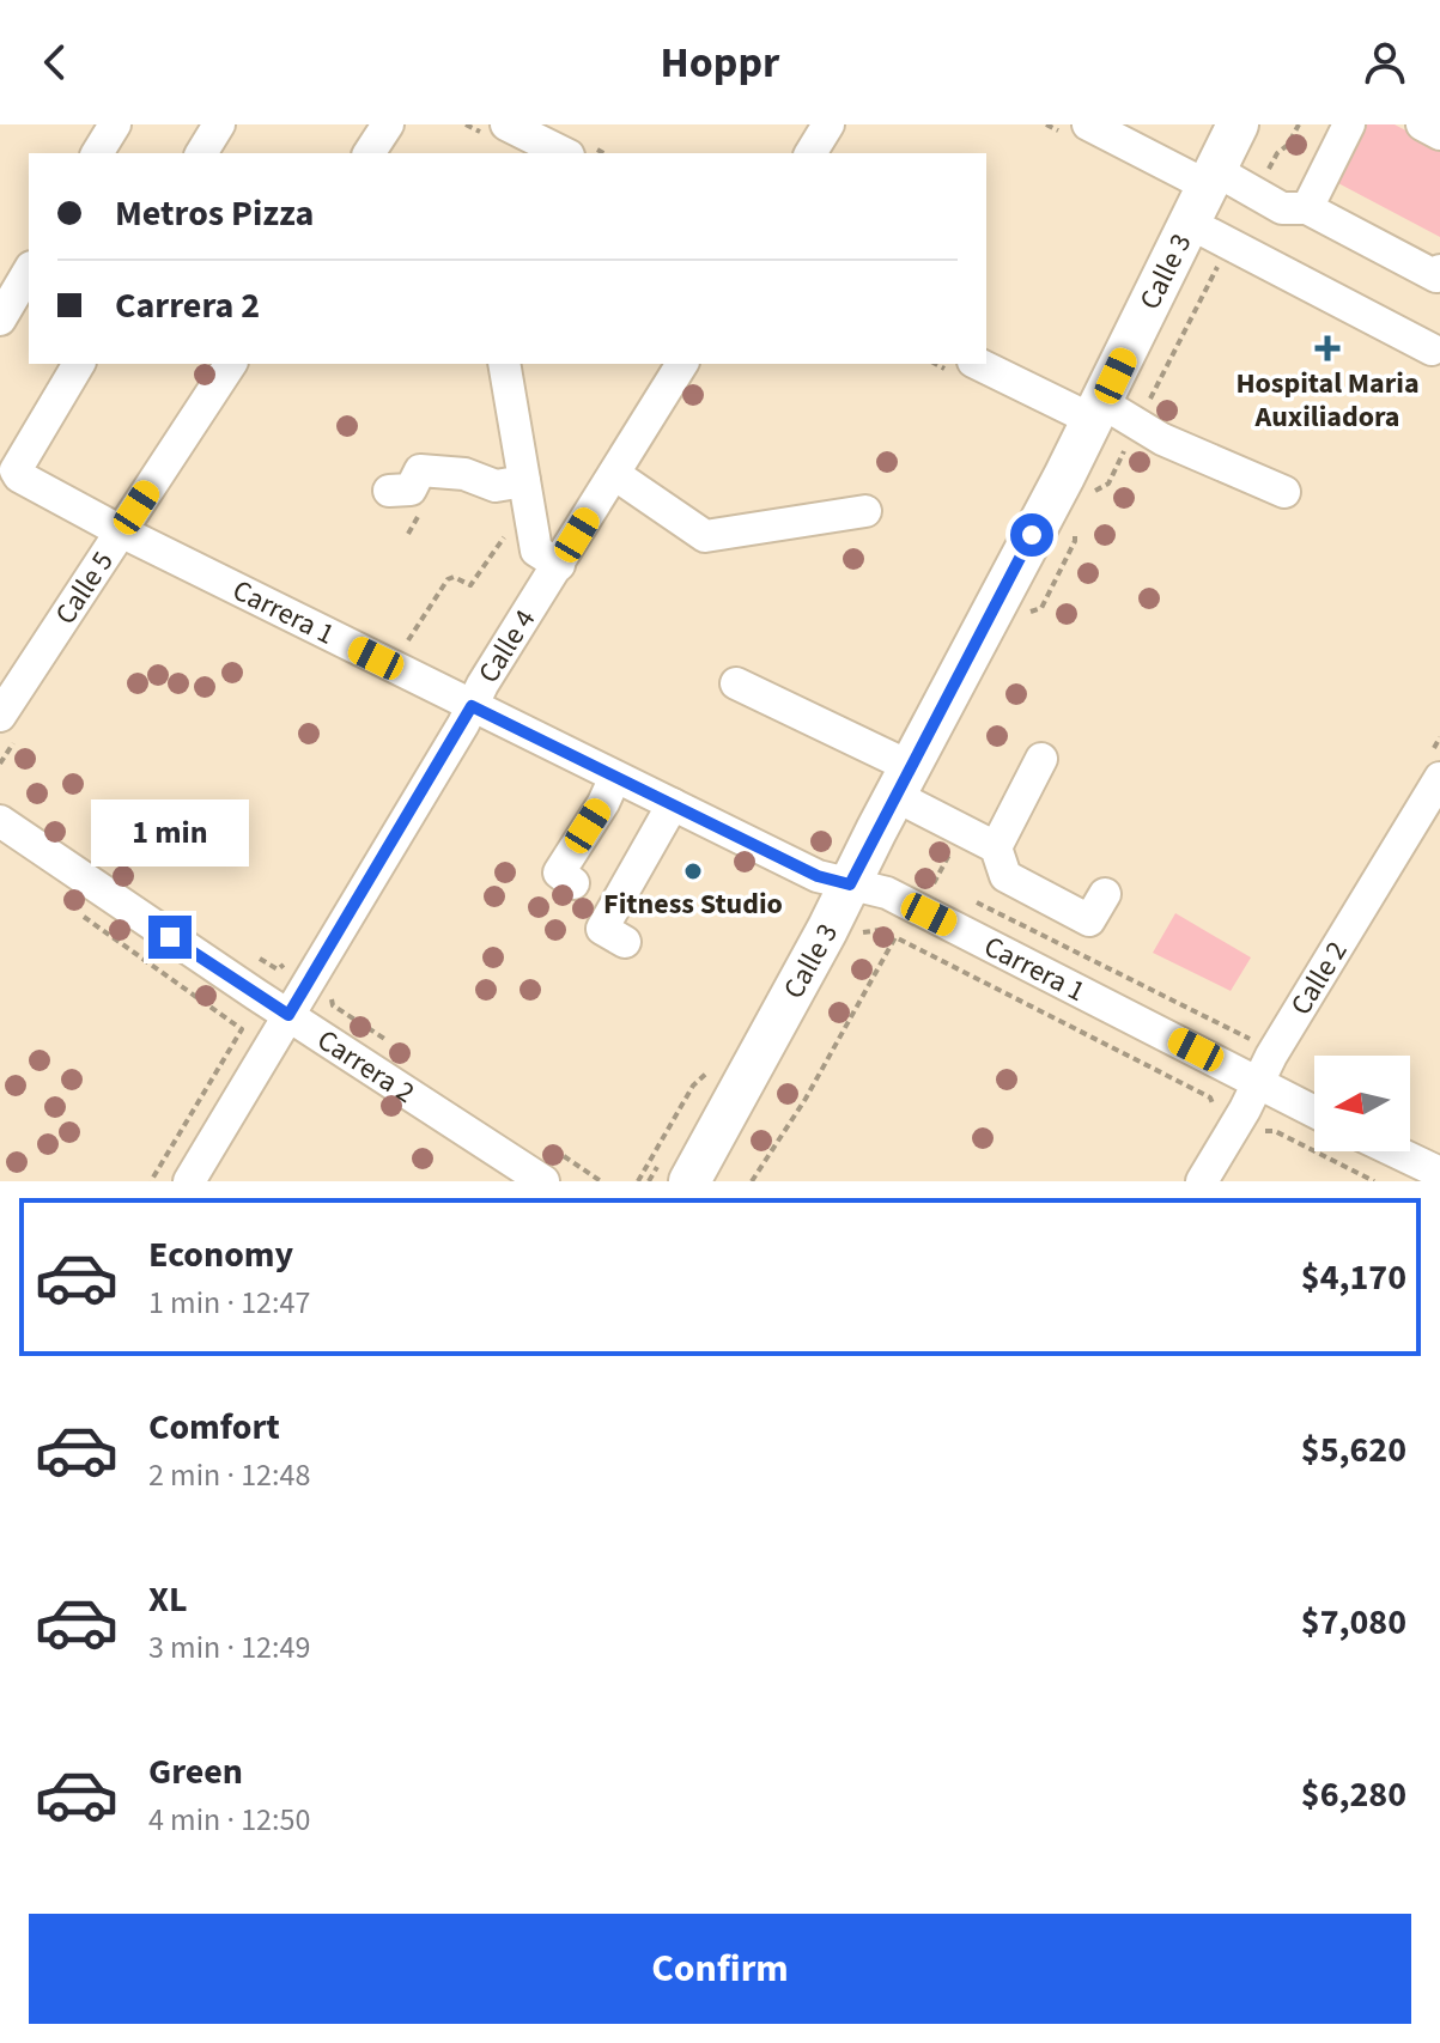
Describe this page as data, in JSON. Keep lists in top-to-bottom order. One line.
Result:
{"streets":{"main road":["Calle 3"],"street":["Calle 5","Carrera 1","Calle 4","Calle 2","Carrera 2"]},"crossings":[["Calle 3","Carrera 1"],["Calle 5","Carrera 1"],["Carrera 1","Calle 4"],["Carrera 1","Calle 2"],["Calle 4","Carrera 2"]],"places":{"health":["Hospital Maria Auxiliadora"],"other":["Fitness Studio"]},"north":"left","page":{"header":"Hoppr","banner":["Metros Pizza","Carrera 2"],"bubble":"1 min","list":[{"name":"Economy","note":"1 min · 12:47","value":"$4,170"},{"name":"Comfort","note":"2 min · 12:48","value":"$5,620"},{"name":"XL","note":"3 min · 12:49","value":"$7,080"},{"name":"Green","note":"4 min · 12:50","value":"$6,280"}],"buttons":"Confirm"}}
